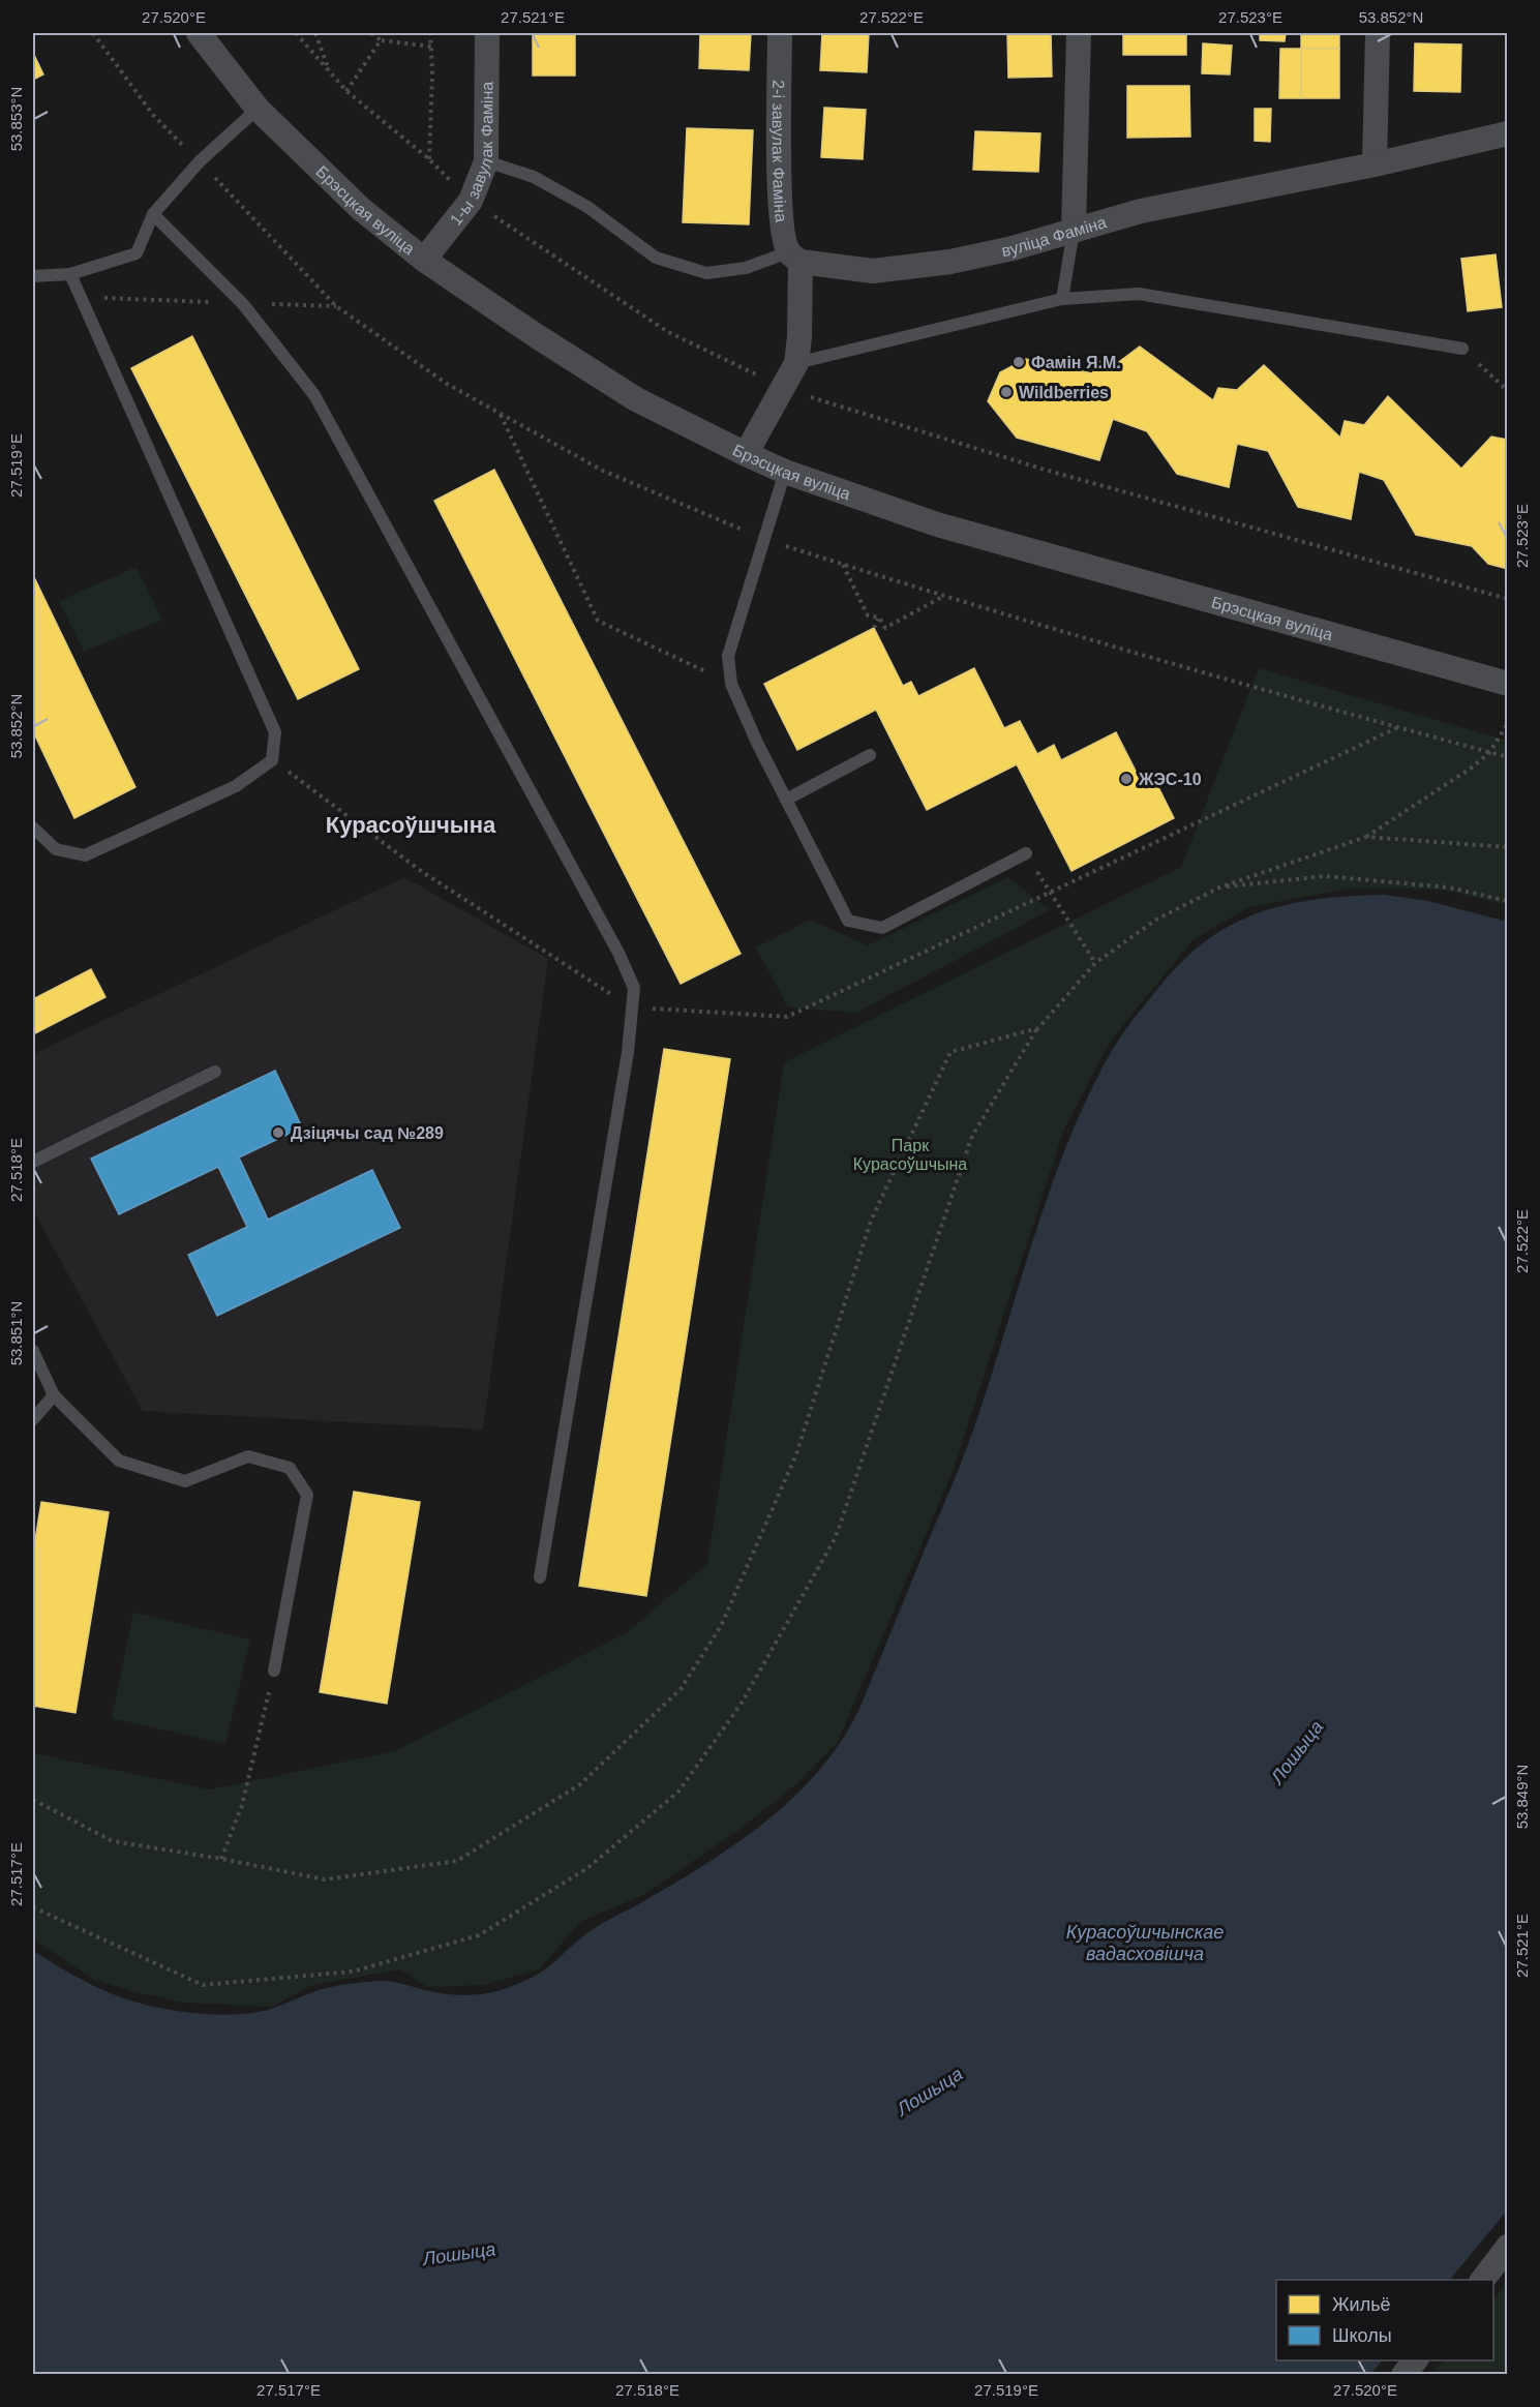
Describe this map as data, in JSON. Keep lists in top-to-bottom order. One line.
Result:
{"streets":{"street":["1-ы завулак Фаміна","2-і завулак Фаміна","Брэсцкая вуліца","вуліца Фаміна"]},"crossings":[["1-ы завулак Фаміна","Брэсцкая вуліца"],["2-і завулак Фаміна","вуліца Фаміна"]],"districts":["Курасоўшчына"],"water":["Лошыца","Курасоўшчынскае вадасховішча"],"parks":["Парк Курасоўшчына"],"places":["Фамін Я.М.","Wildberries","ЖЭС-10","Дзіцячы сад №289"],"legend":["Жильё","Школы"],"coordinates":["27.520°E","27.521°E","27.522°E","27.523°E","53.852°N","53.853°N","27.519°E","27.518°E","53.851°N","53.849°N","27.517°E"]}
